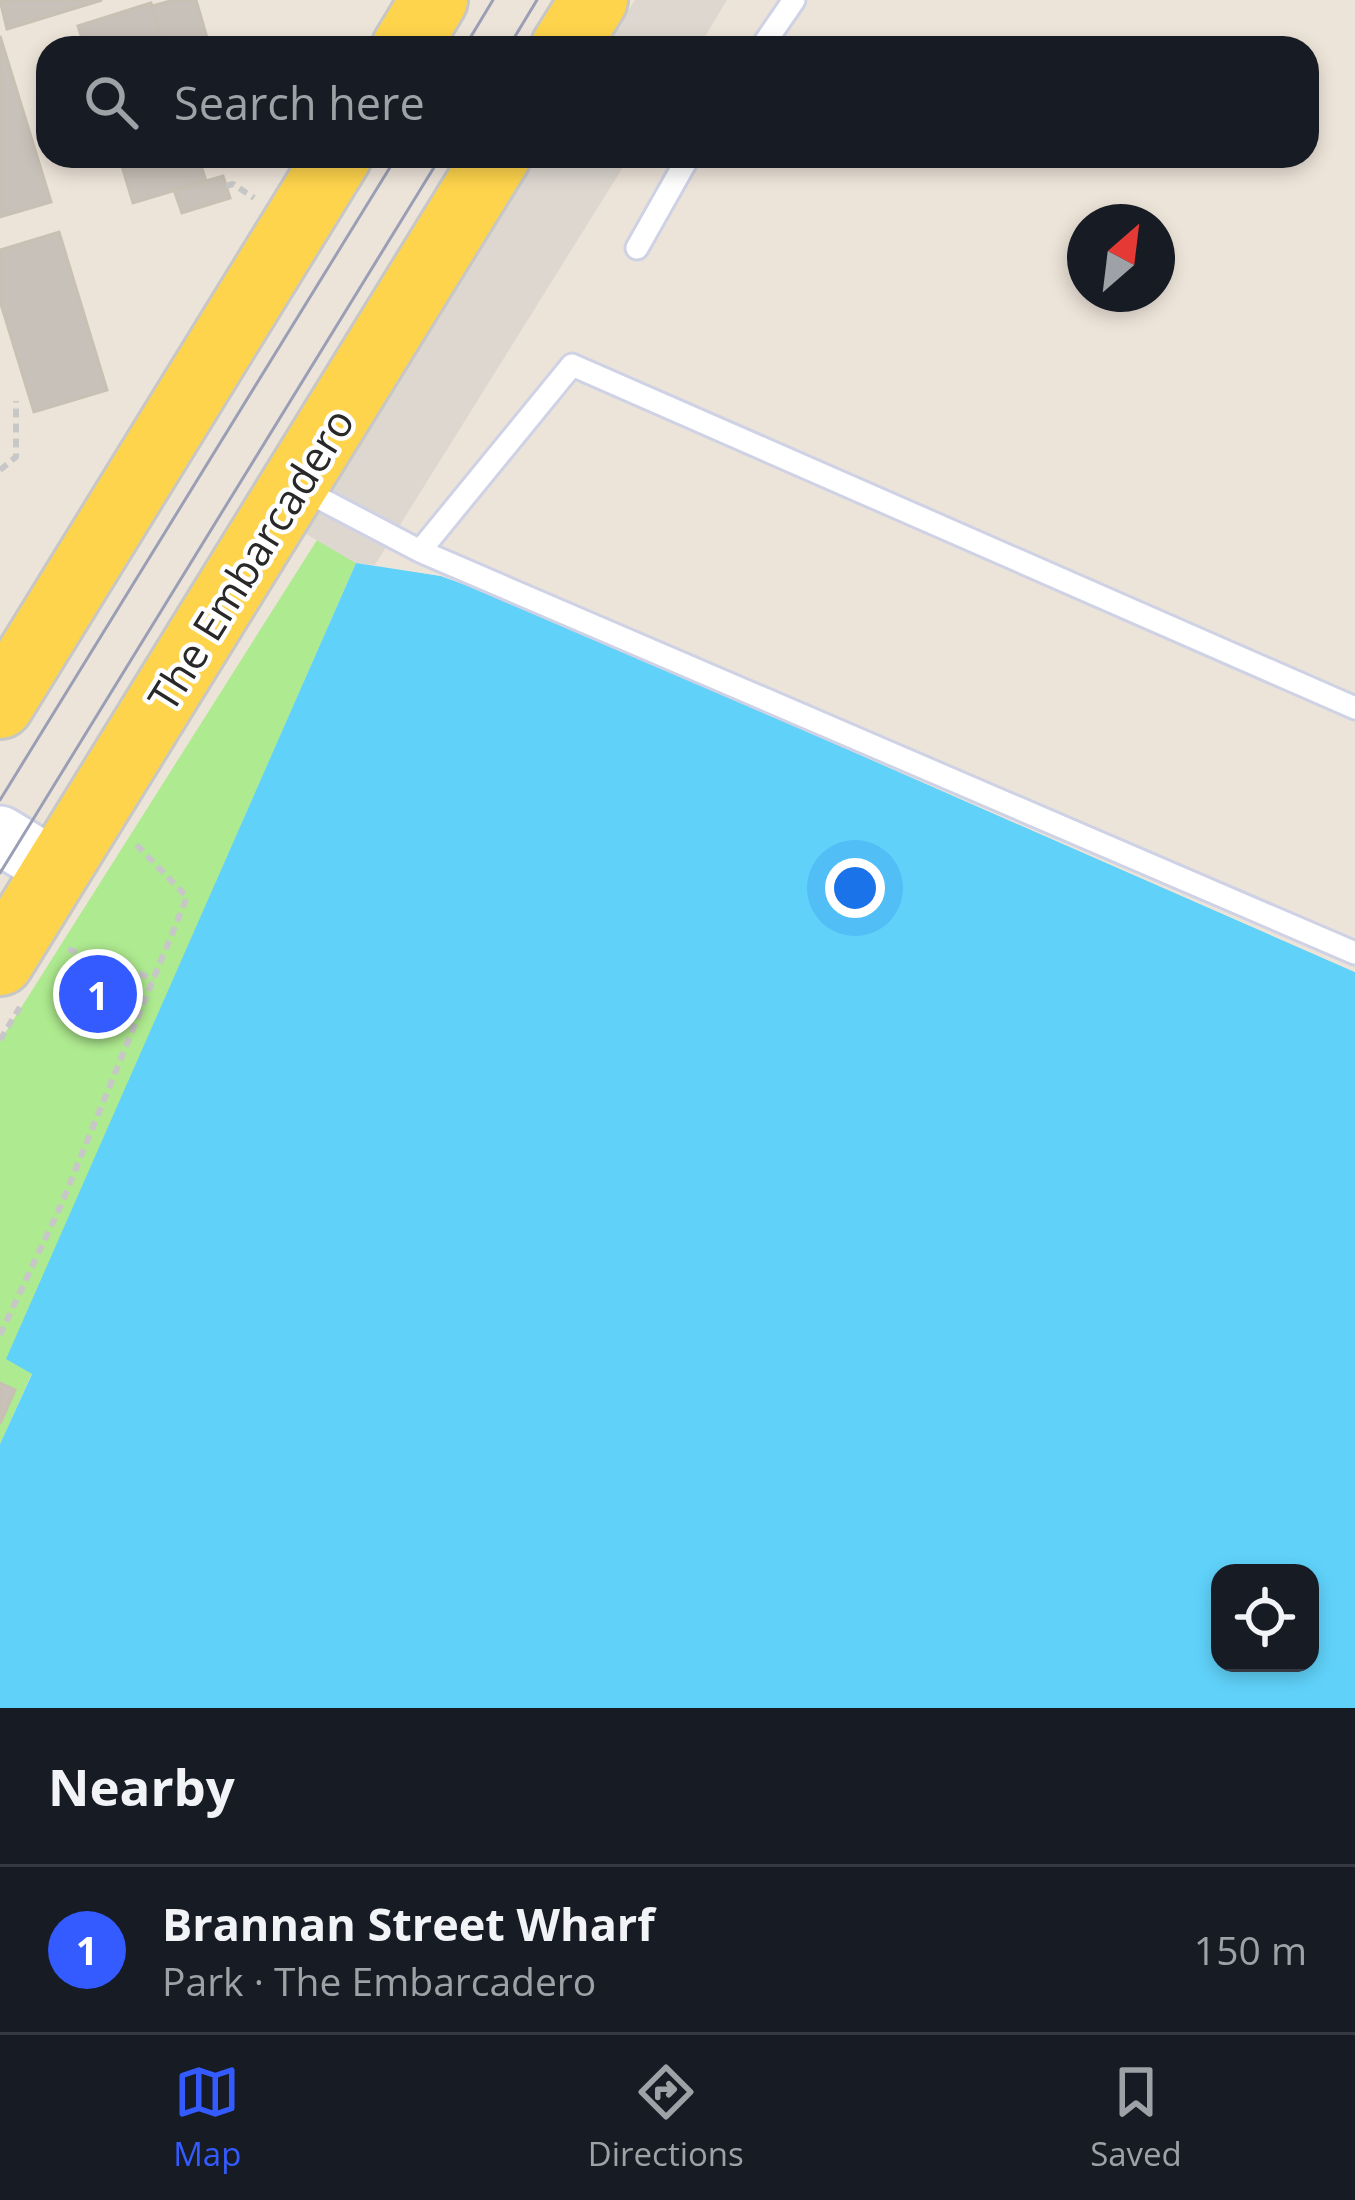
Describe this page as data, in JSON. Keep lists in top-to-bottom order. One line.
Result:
{"streets":{"main road":["The Embarcadero"]},"north":"top right","page":{"search":"Search here","pins":"1","heading":"Nearby","list":[{"mark":"1","name":"Brannan Street Wharf","note":"Park · The Embarcadero","value":"150 m"}],"nav":["Map","Directions","Saved"]}}
